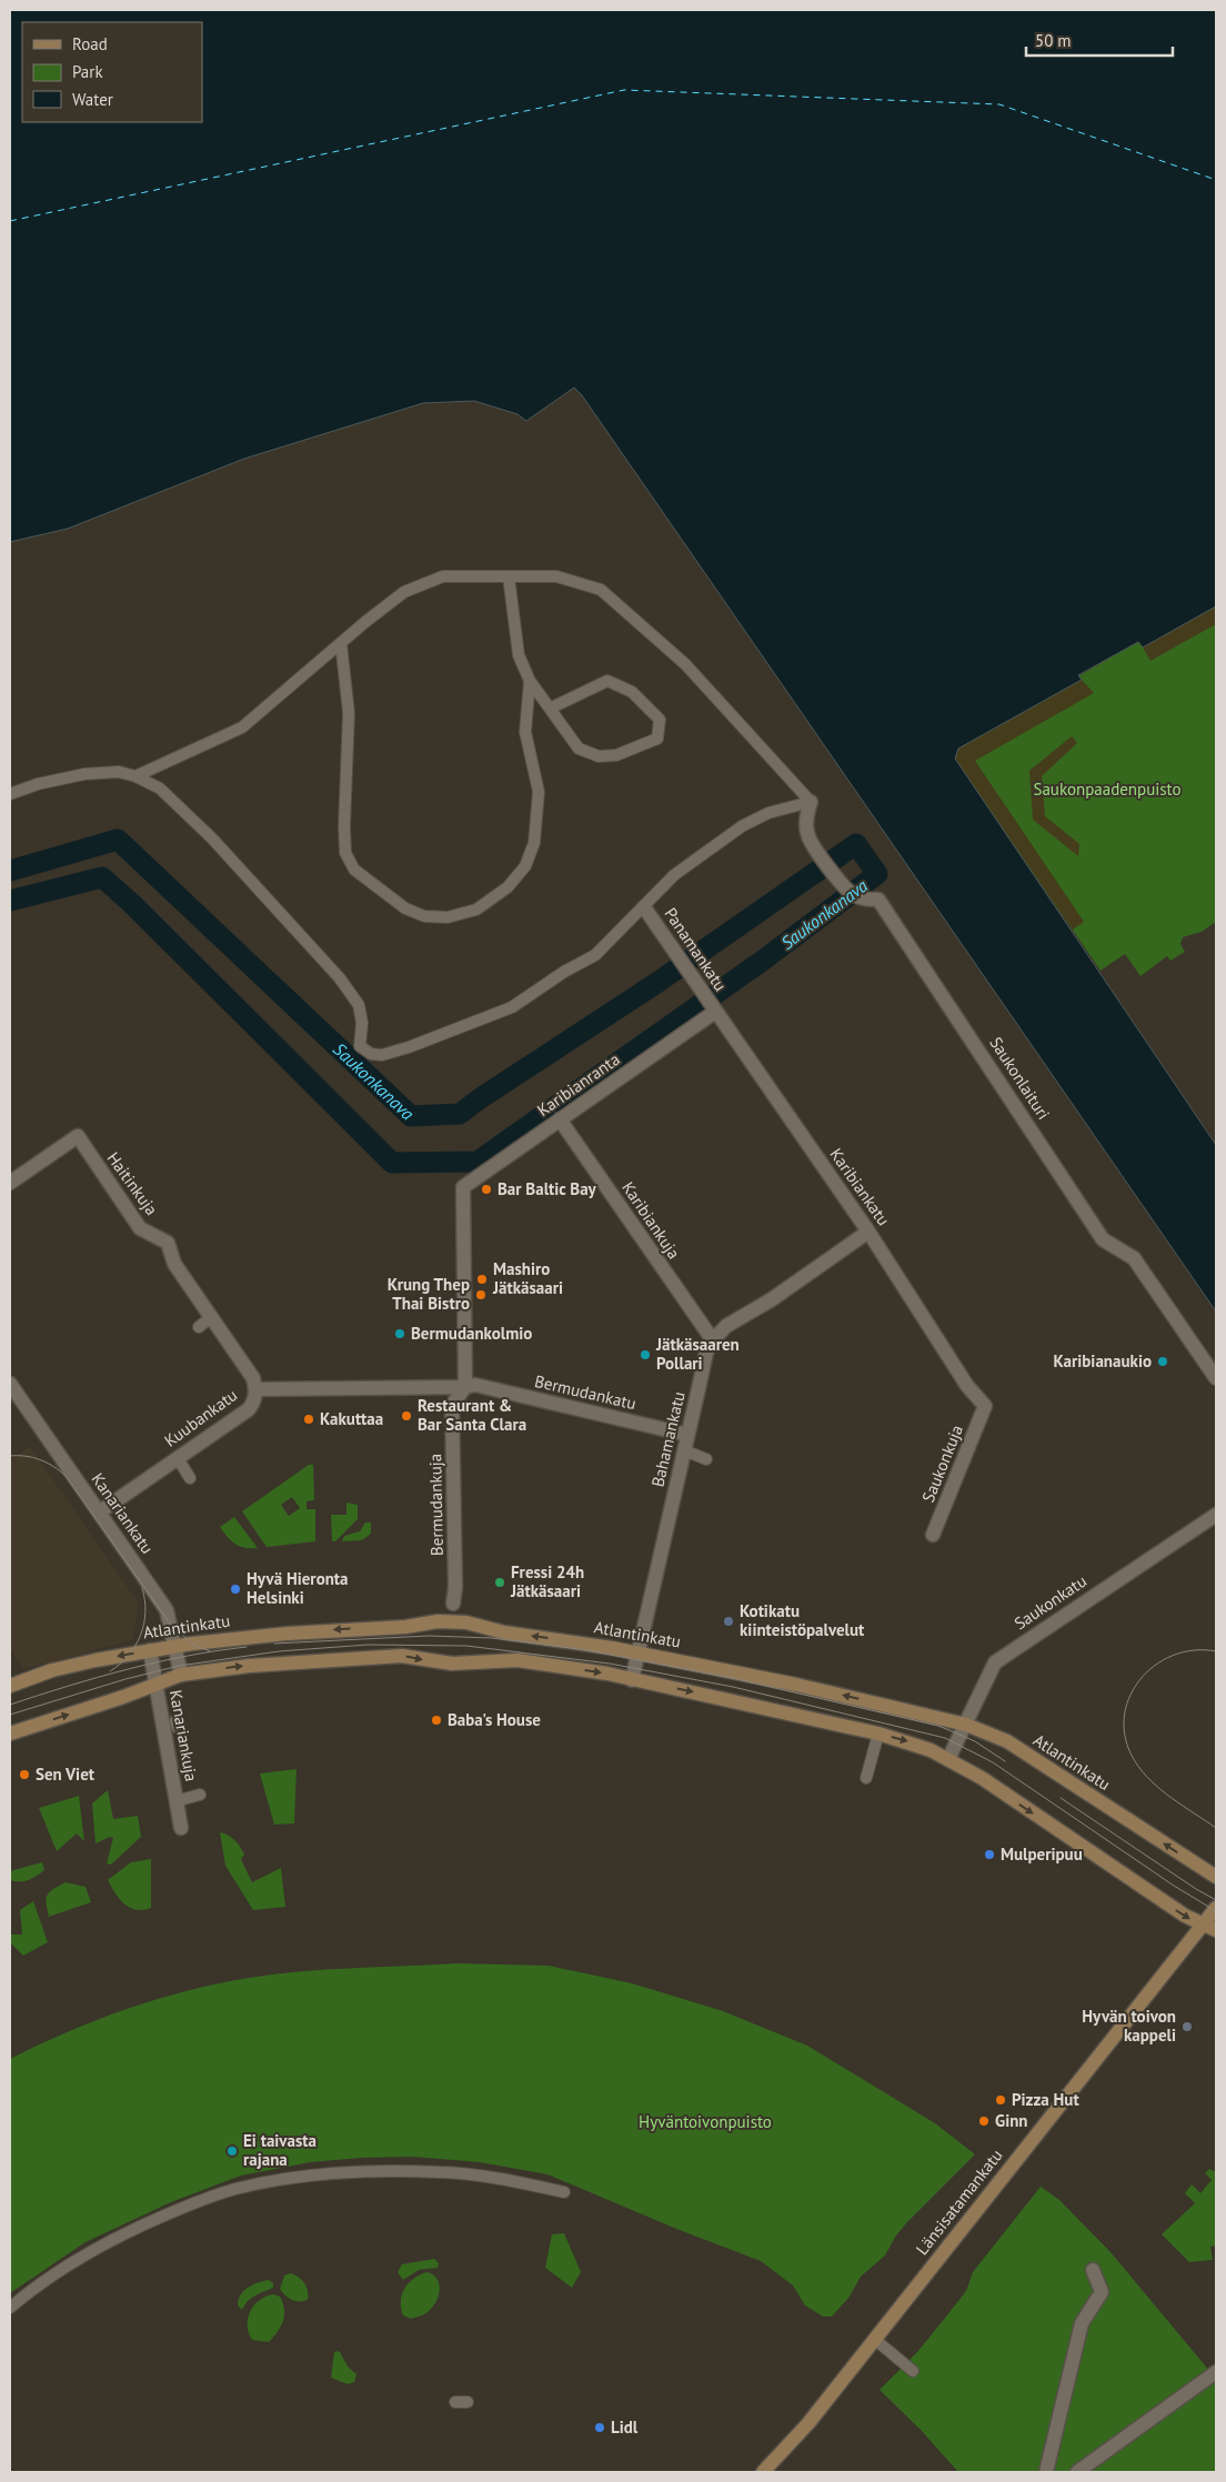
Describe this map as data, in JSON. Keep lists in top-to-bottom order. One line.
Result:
{"streets":{"street":["Panamankatu","Saukonlaituri","Karibianranta","Haitinkuja","Karibiankatu","Karibiankuja","Bermudankatu","Kuubankatu","Bahamankatu","Saukonkuja","Bermudankuja","Kanariankatu","Saukonkatu","Atlantinkatu","Kanariankuja","Länsisatamankatu"]},"crossings":[["Panamankatu","Karibianranta"],["Panamankatu","Karibiankatu"],["Karibianranta","Karibiankatu"],["Karibianranta","Karibiankuja"],["Karibianranta","Bermudankatu"],["Karibianranta","Bermudankuja"],["Haitinkuja","Kuubankatu"],["Karibiankatu","Bahamankatu"],["Karibiankatu","Saukonkuja"],["Karibiankuja","Bahamankatu"],["Bermudankatu","Bahamankatu"],["Bermudankatu","Bermudankuja"],["Kuubankatu","Kanariankatu"],["Bahamankatu","Atlantinkatu"],["Kanariankatu","Atlantinkatu"],["Saukonkatu","Atlantinkatu"],["Atlantinkatu","Kanariankuja"]],"water":["Saukonkanava"],"parks":["Saukonpaadenpuisto","Hyväntoivonpuisto"],"places":["Bar Baltic Bay","Mashiro Jätkäsaari","Krung Thep Thai Bistro","Bermudankolmio","Jätkäsaaren Pollari","Karibianaukio","Restaurant & Bar Santa Clara","Kakuttaa","Fressi 24h Jätkäsaari","Hyvä Hieronta Helsinki","Kotikatu kiinteistöpalvelut","Baba's House","Sen Viet","Mulperipuu","Hyvän toivon kappeli","Pizza Hut","Ginn","Ei taivasta rajana","Lidl"],"legend":["Road","Park","Water"],"scale_bar":"50 m"}
